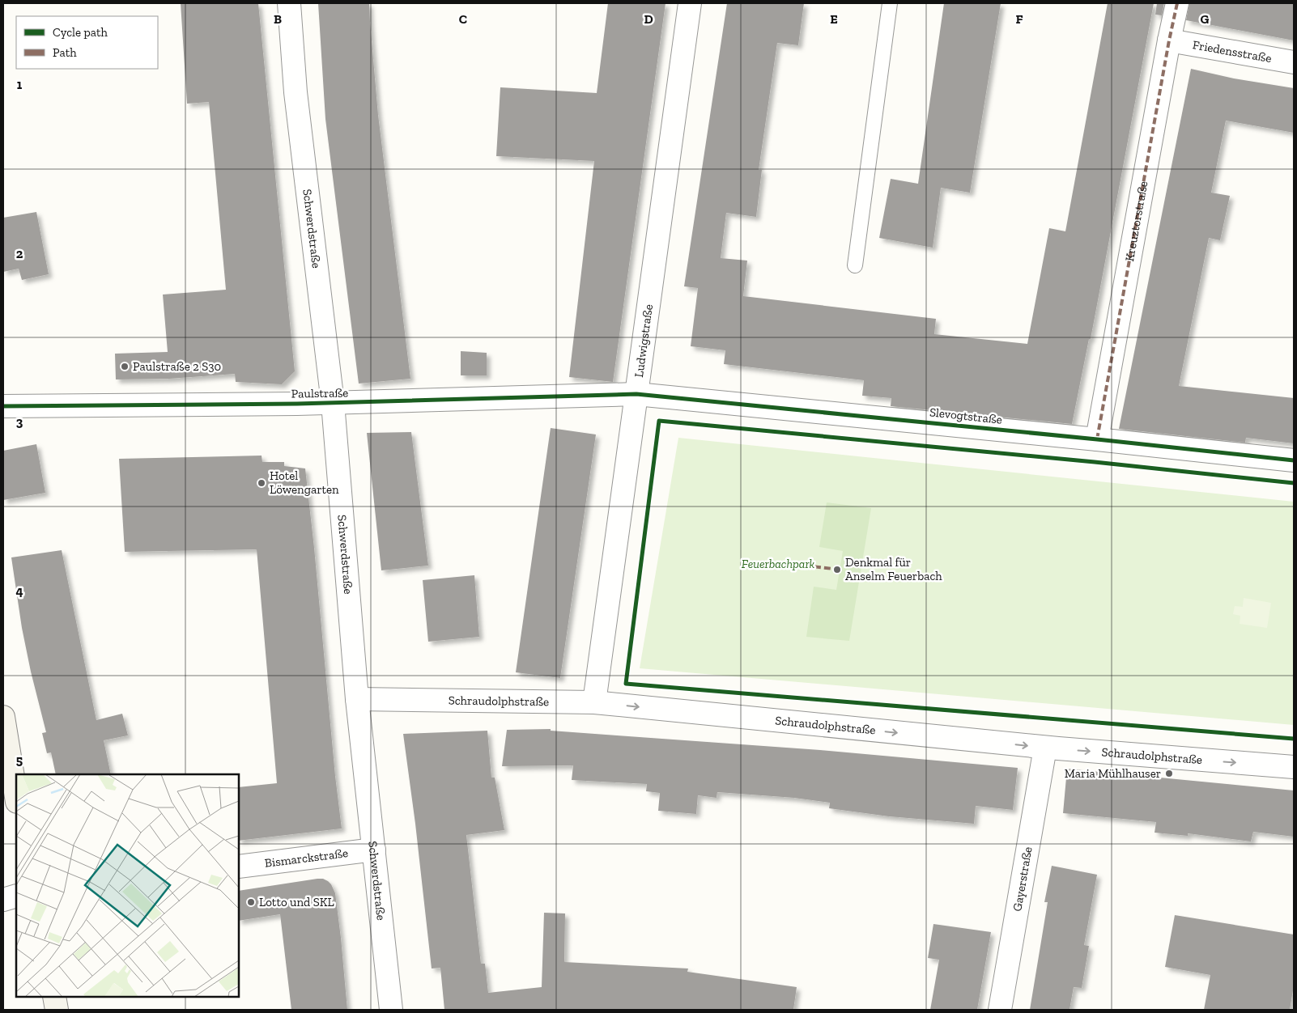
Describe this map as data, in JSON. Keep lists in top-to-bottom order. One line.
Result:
{"streets":{"street":["Friedensstraße","Kreuztorstraße","Schwerdstraße","Ludwigstraße","Paulstraße","Slevogtstraße","Schraudolphstraße","Bismarckstraße","Gayerstraße"]},"crossings":[["Friedensstraße","Kreuztorstraße"],["Kreuztorstraße","Slevogtstraße"],["Schwerdstraße","Paulstraße"],["Schwerdstraße","Schraudolphstraße"],["Schwerdstraße","Bismarckstraße"],["Ludwigstraße","Paulstraße"],["Ludwigstraße","Slevogtstraße"],["Ludwigstraße","Schraudolphstraße"],["Paulstraße","Slevogtstraße"],["Schraudolphstraße","Gayerstraße"]],"one_way":["Schraudolphstraße"],"parks":["Feuerbachpark"],"places":["Paulstraße 2 S30","Hotel Löwengarten","Denkmal für Anselm Feuerbach","Maria Mühlhauser","Lotto und SKL"],"legend":["Cycle path","Path"],"grid":{"columns":["B","C","D","E","F","G"],"rows":["1","2","3","4","5"]}}
